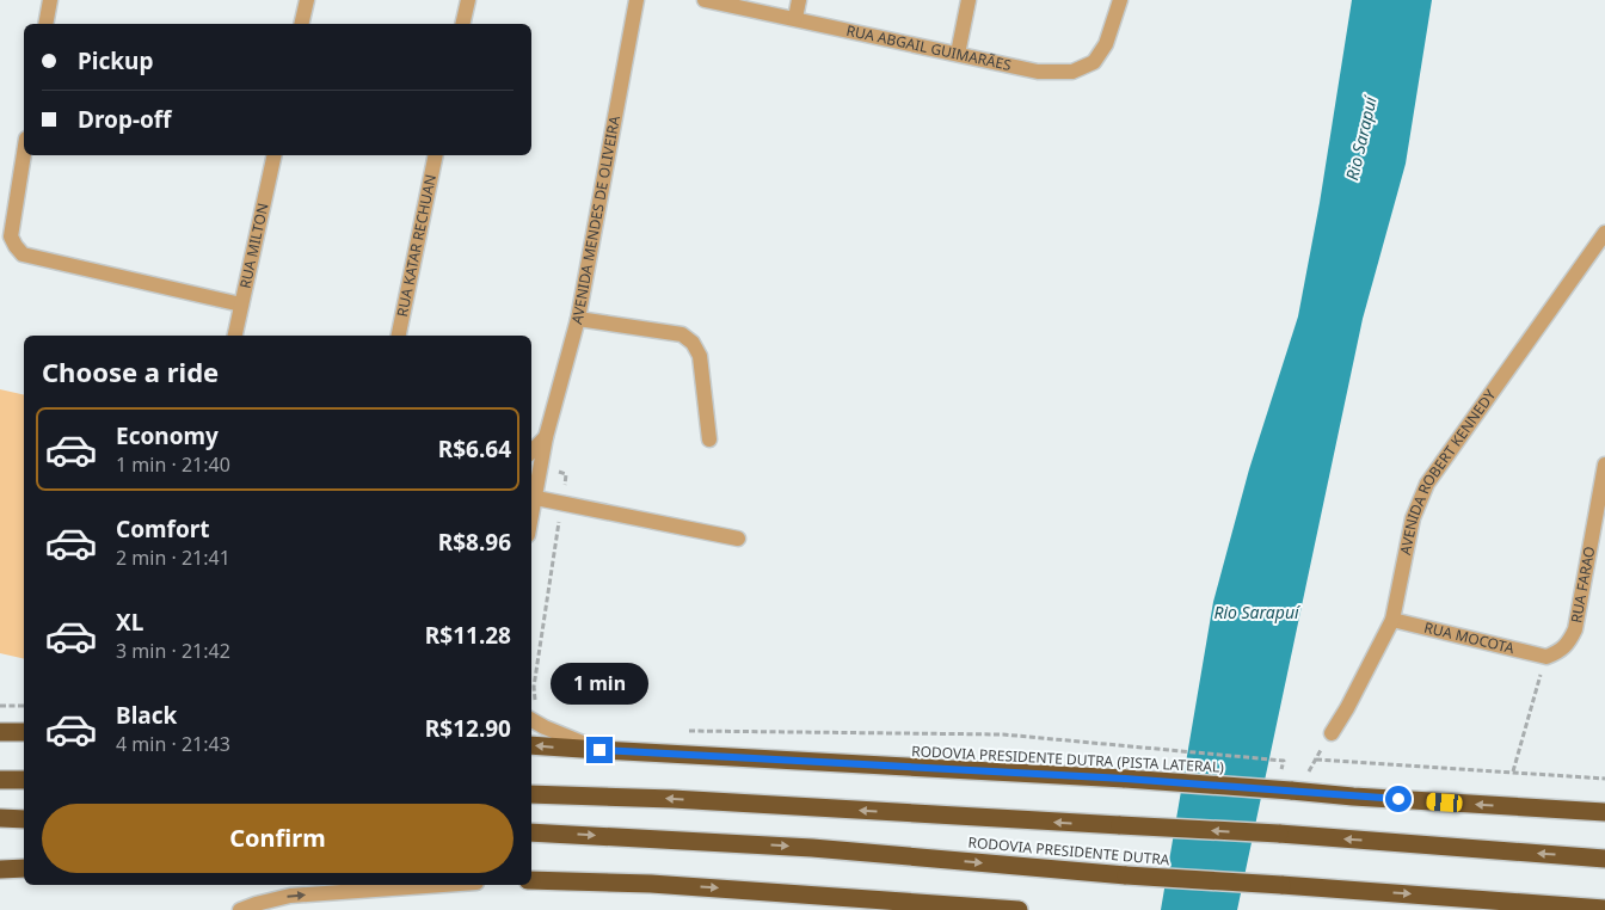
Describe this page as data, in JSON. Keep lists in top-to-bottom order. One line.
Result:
{"streets":{"highway":["RODOVIA PRESIDENTE DUTRA (PISTA LATERAL)","RODOVIA PRESIDENTE DUTRA"],"street":["RUA ABGAIL GUIMARÃES","AVENIDA MENDES DE OLIVEIRA","RUA MILTON","RUA KATAR RECHUAN","AVENIDA ROBERT KENNEDY","RUA FARAO","RUA MOCOTA"]},"crossings":[["AVENIDA ROBERT KENNEDY","RUA MOCOTA"],["RUA FARAO","RUA MOCOTA"]],"water":["Rio Sarapuí"],"page":{"banner":["Pickup","Drop-off"],"heading":"Choose a ride","list":[{"name":"Economy","note":"1 min · 21:40","value":"R$6.64"},{"name":"Comfort","note":"2 min · 21:41","value":"R$8.96"},{"name":"XL","note":"3 min · 21:42","value":"R$11.28"},{"name":"Black","note":"4 min · 21:43","value":"R$12.90"}],"bubble":"1 min","buttons":"Confirm"}}
